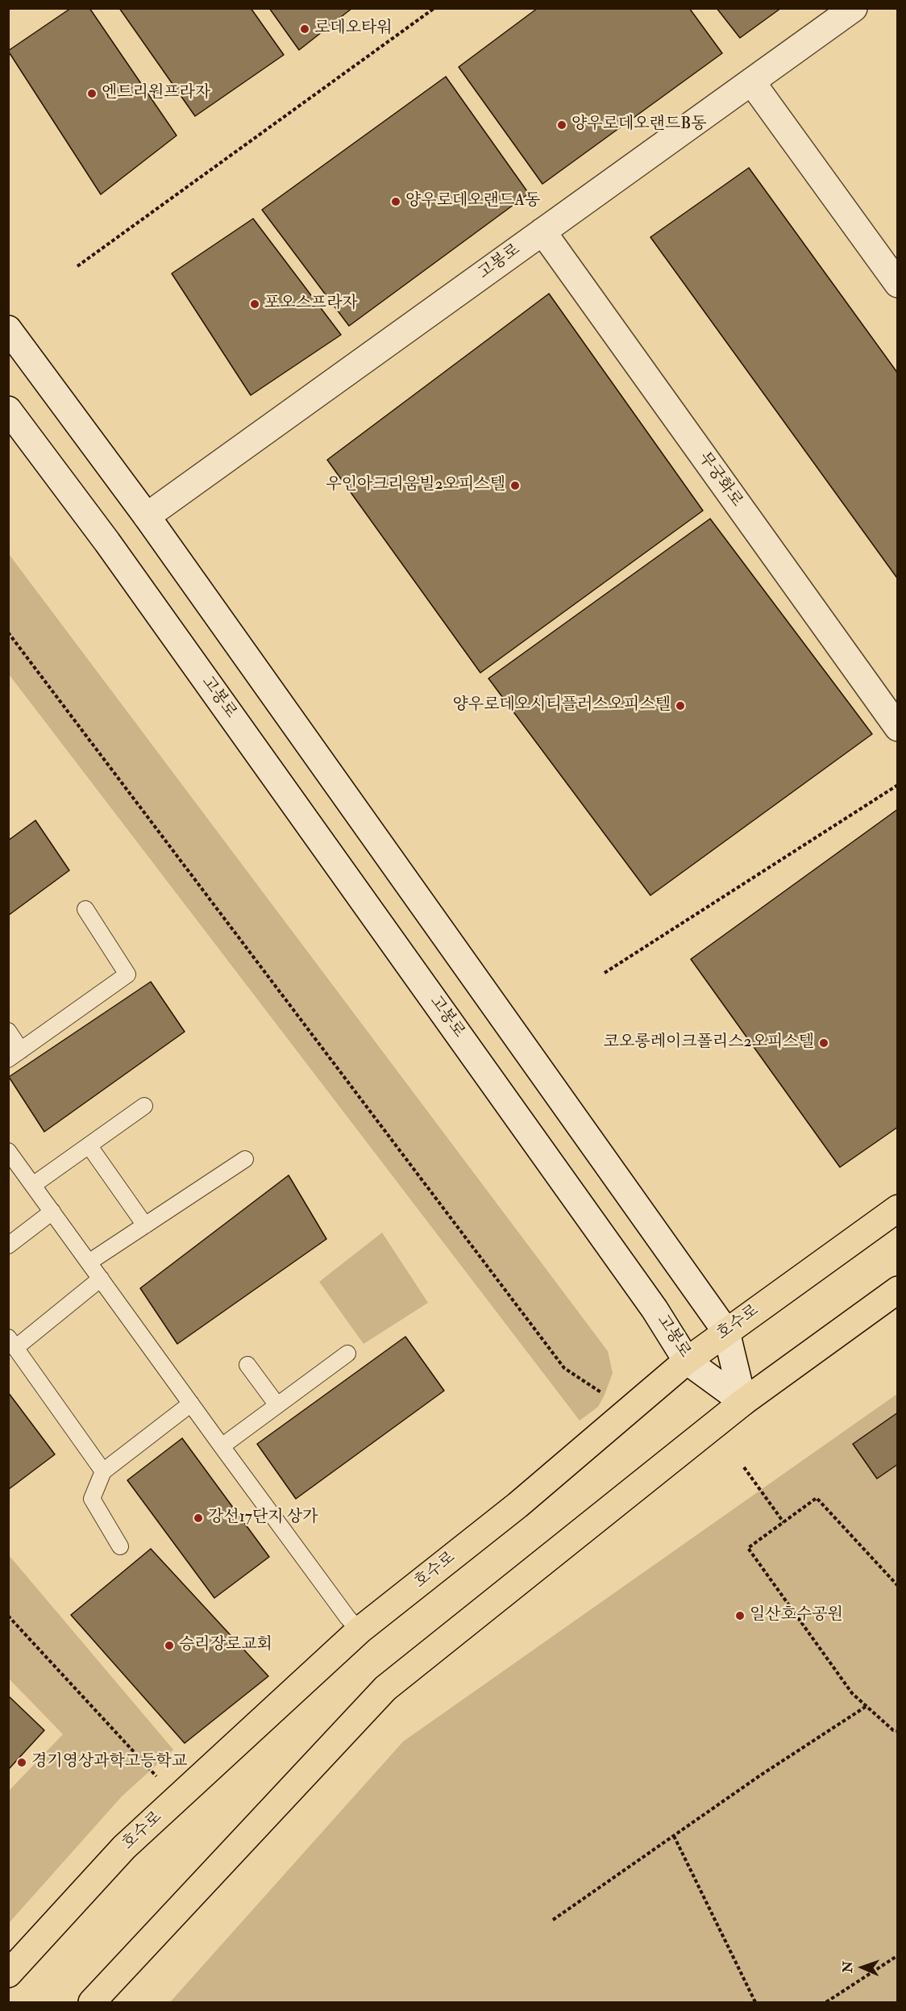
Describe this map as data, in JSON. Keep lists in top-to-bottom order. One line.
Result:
{"streets":{"main road":["고봉로","무궁화로","호수로"]},"crossings":[["고봉로","무궁화로"],["고봉로","호수로"]],"places":["로데오타워","엔트리원프라자","양우로데오랜드B동","양우로데오랜드A동","포오스프라자","우인아크리움빌2오피스텔","양우로데오시티플러스오피스텔","코오롱레이크폴리스2오피스텔","강선17단지 상가","일산호수공원","승리장로교회","경기영상과학고등학교"],"north":"left"}
